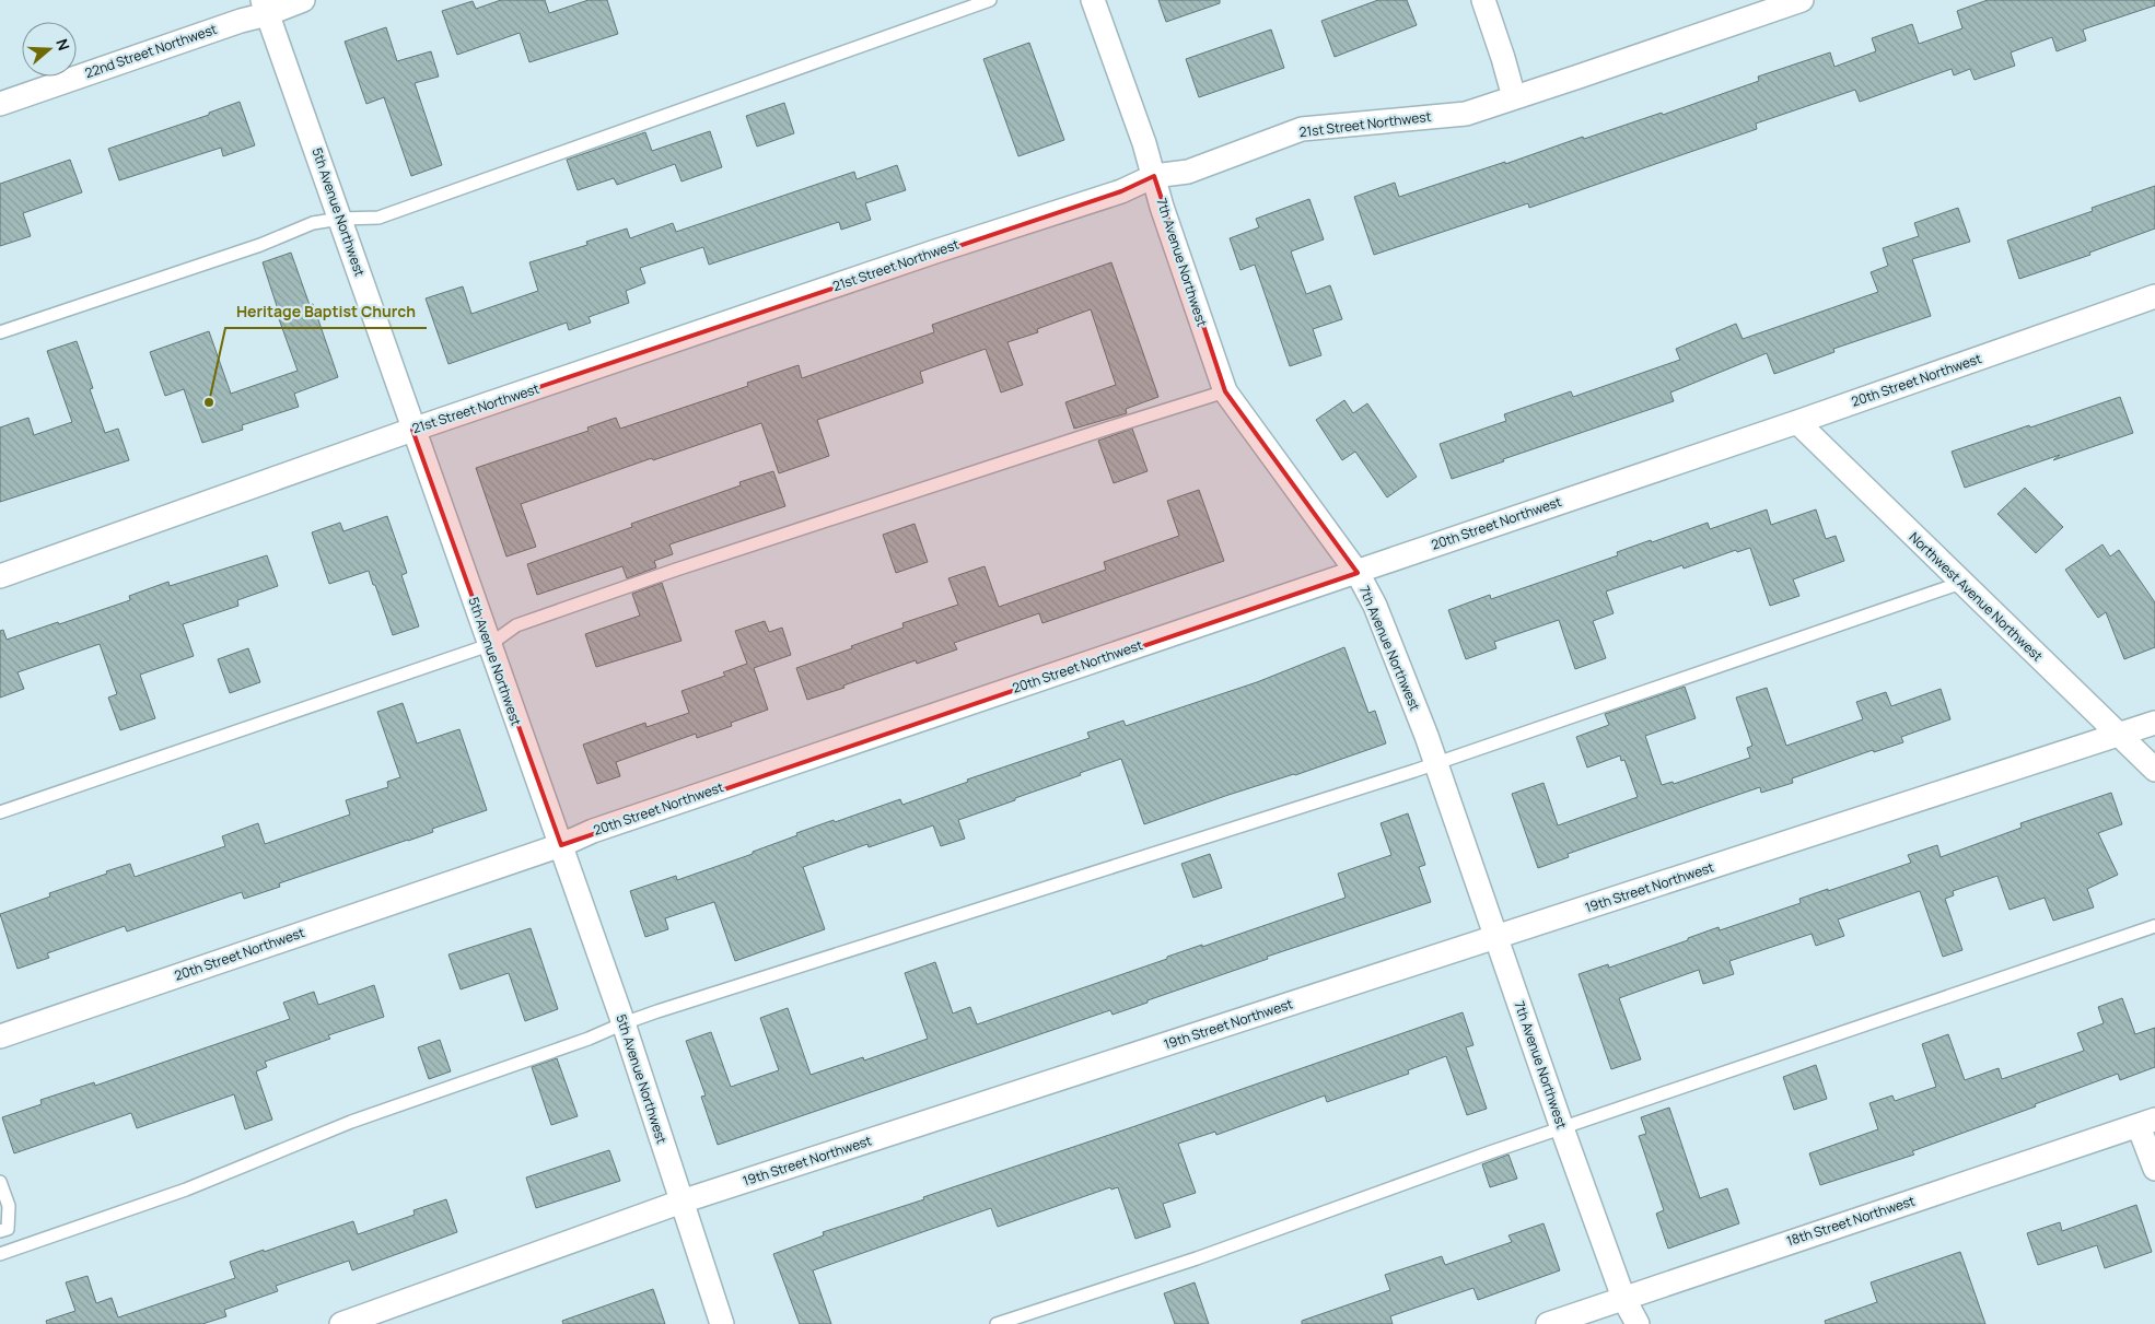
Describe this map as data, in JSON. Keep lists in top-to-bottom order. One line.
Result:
{"streets":{"street":["22nd Street Northwest","21st Street Northwest","5th Avenue Northwest","7th Avenue Northwest","20th Street Northwest","Northwest Avenue Northwest","19th Street Northwest","18th Street Northwest"]},"crossings":[["22nd Street Northwest","5th Avenue Northwest"],["21st Street Northwest","5th Avenue Northwest"],["21st Street Northwest","7th Avenue Northwest"],["5th Avenue Northwest","20th Street Northwest"],["5th Avenue Northwest","19th Street Northwest"],["7th Avenue Northwest","20th Street Northwest"],["7th Avenue Northwest","19th Street Northwest"],["7th Avenue Northwest","18th Street Northwest"],["20th Street Northwest","Northwest Avenue Northwest"],["Northwest Avenue Northwest","19th Street Northwest"]],"places":["Heritage Baptist Church"],"north":"right"}
